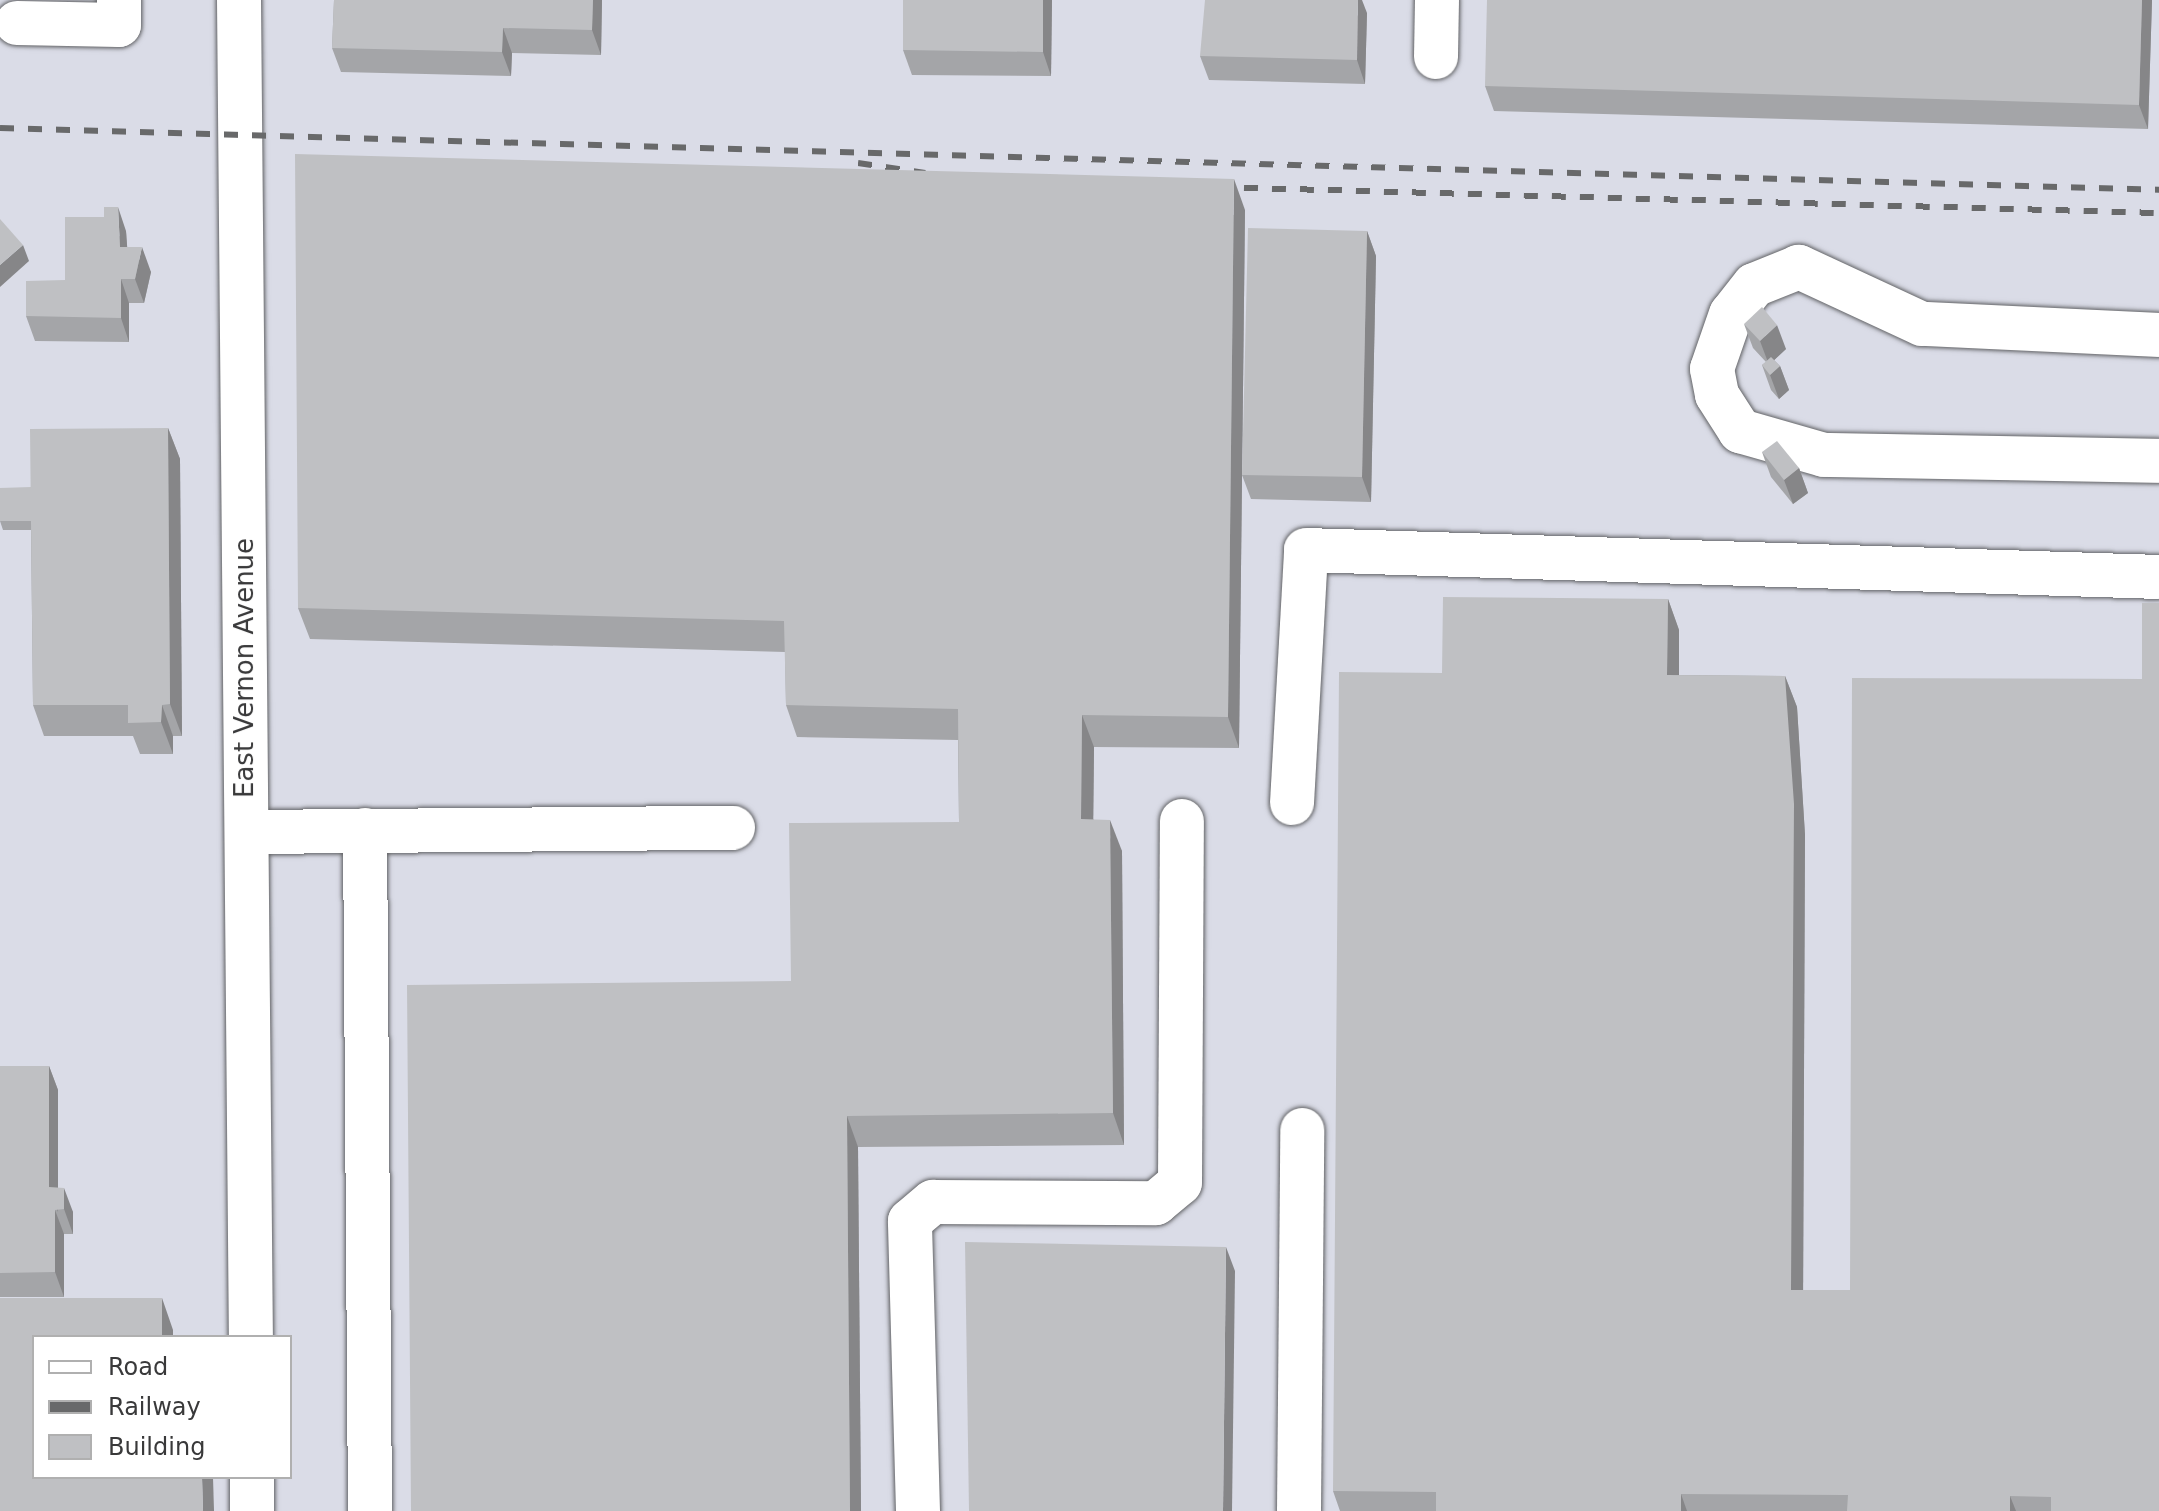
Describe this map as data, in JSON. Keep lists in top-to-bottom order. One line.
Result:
{"streets":{"street":["East Vernon Avenue"]},"legend":["Road","Railway","Building"]}
